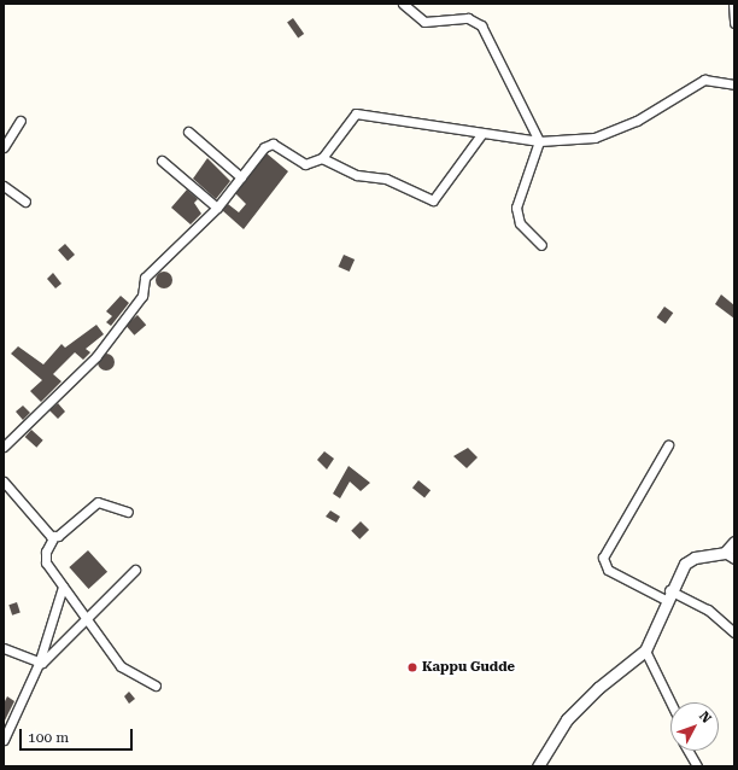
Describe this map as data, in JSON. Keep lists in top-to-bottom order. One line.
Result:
{"places":["Kappu Gudde"],"scale_bar":"100 m","north":"top right"}
